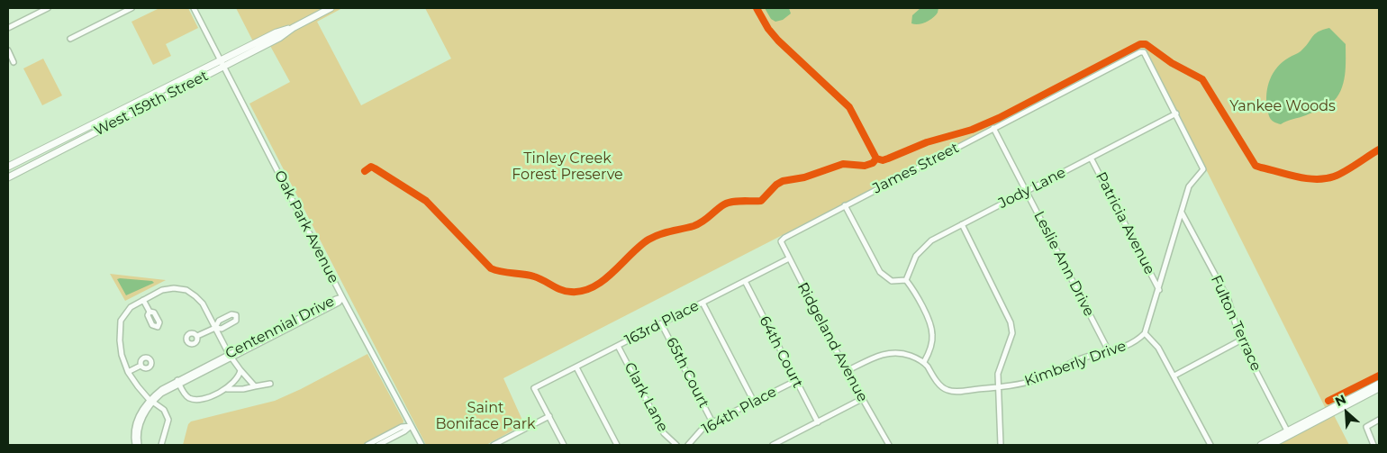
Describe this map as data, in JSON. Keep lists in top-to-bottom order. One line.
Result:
{"streets":{"main road":["West 159th Street"],"street":["James Street","Jody Lane","Patricia Avenue","Oak Park Avenue","Leslie Ann Drive","163rd Place","Fulton Terrace","Centennial Drive","Ridgeland Avenue","64th Court","Kimberly Drive","65th Court","Clark Lane","164th Place"]},"crossings":[["West 159th Street","Oak Park Avenue"],["James Street","Jody Lane"],["James Street","Leslie Ann Drive"],["James Street","Ridgeland Avenue"],["Jody Lane","Patricia Avenue"],["Jody Lane","Leslie Ann Drive"],["Oak Park Avenue","Centennial Drive"],["Leslie Ann Drive","Kimberly Drive"],["163rd Place","Ridgeland Avenue"],["163rd Place","64th Court"],["163rd Place","65th Court"],["163rd Place","Clark Lane"],["64th Court","164th Place"],["65th Court","164th Place"]],"parks":["Yankee Woods","Tinley Creek Forest Preserve","Saint Boniface Park"],"north":"top left"}
